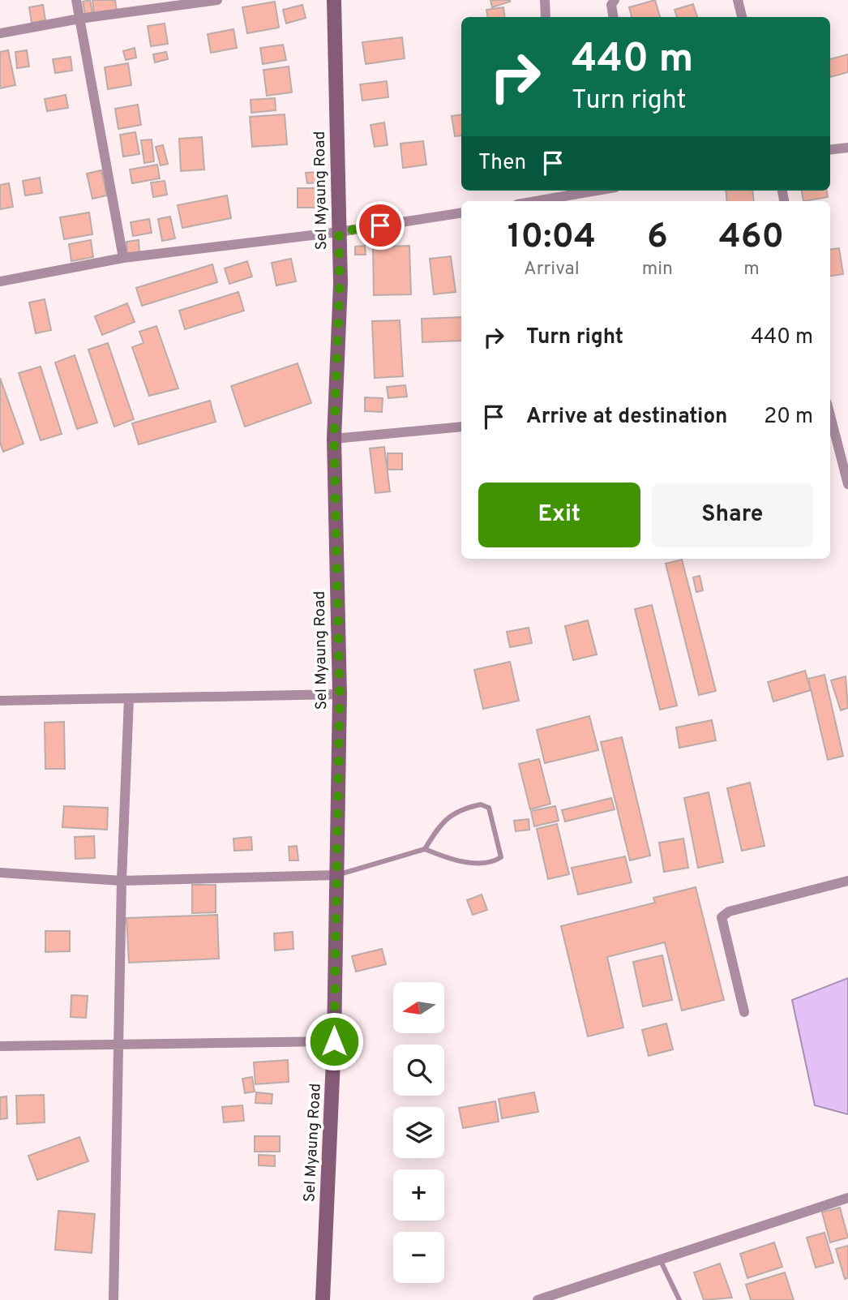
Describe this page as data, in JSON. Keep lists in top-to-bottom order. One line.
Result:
{"streets":{"main road":["Sel Myaung Road"]},"north":"left","page":{"turn":["440 m","Turn right"],"then":"Then","eta":["10:04","Arrival","6","min","460","m"],"list":[{"name":"Turn right","value":"440 m"},{"name":"Arrive at destination","value":"20 m"}],"buttons":["Exit","Share"],"map_buttons":["+","−"]}}
